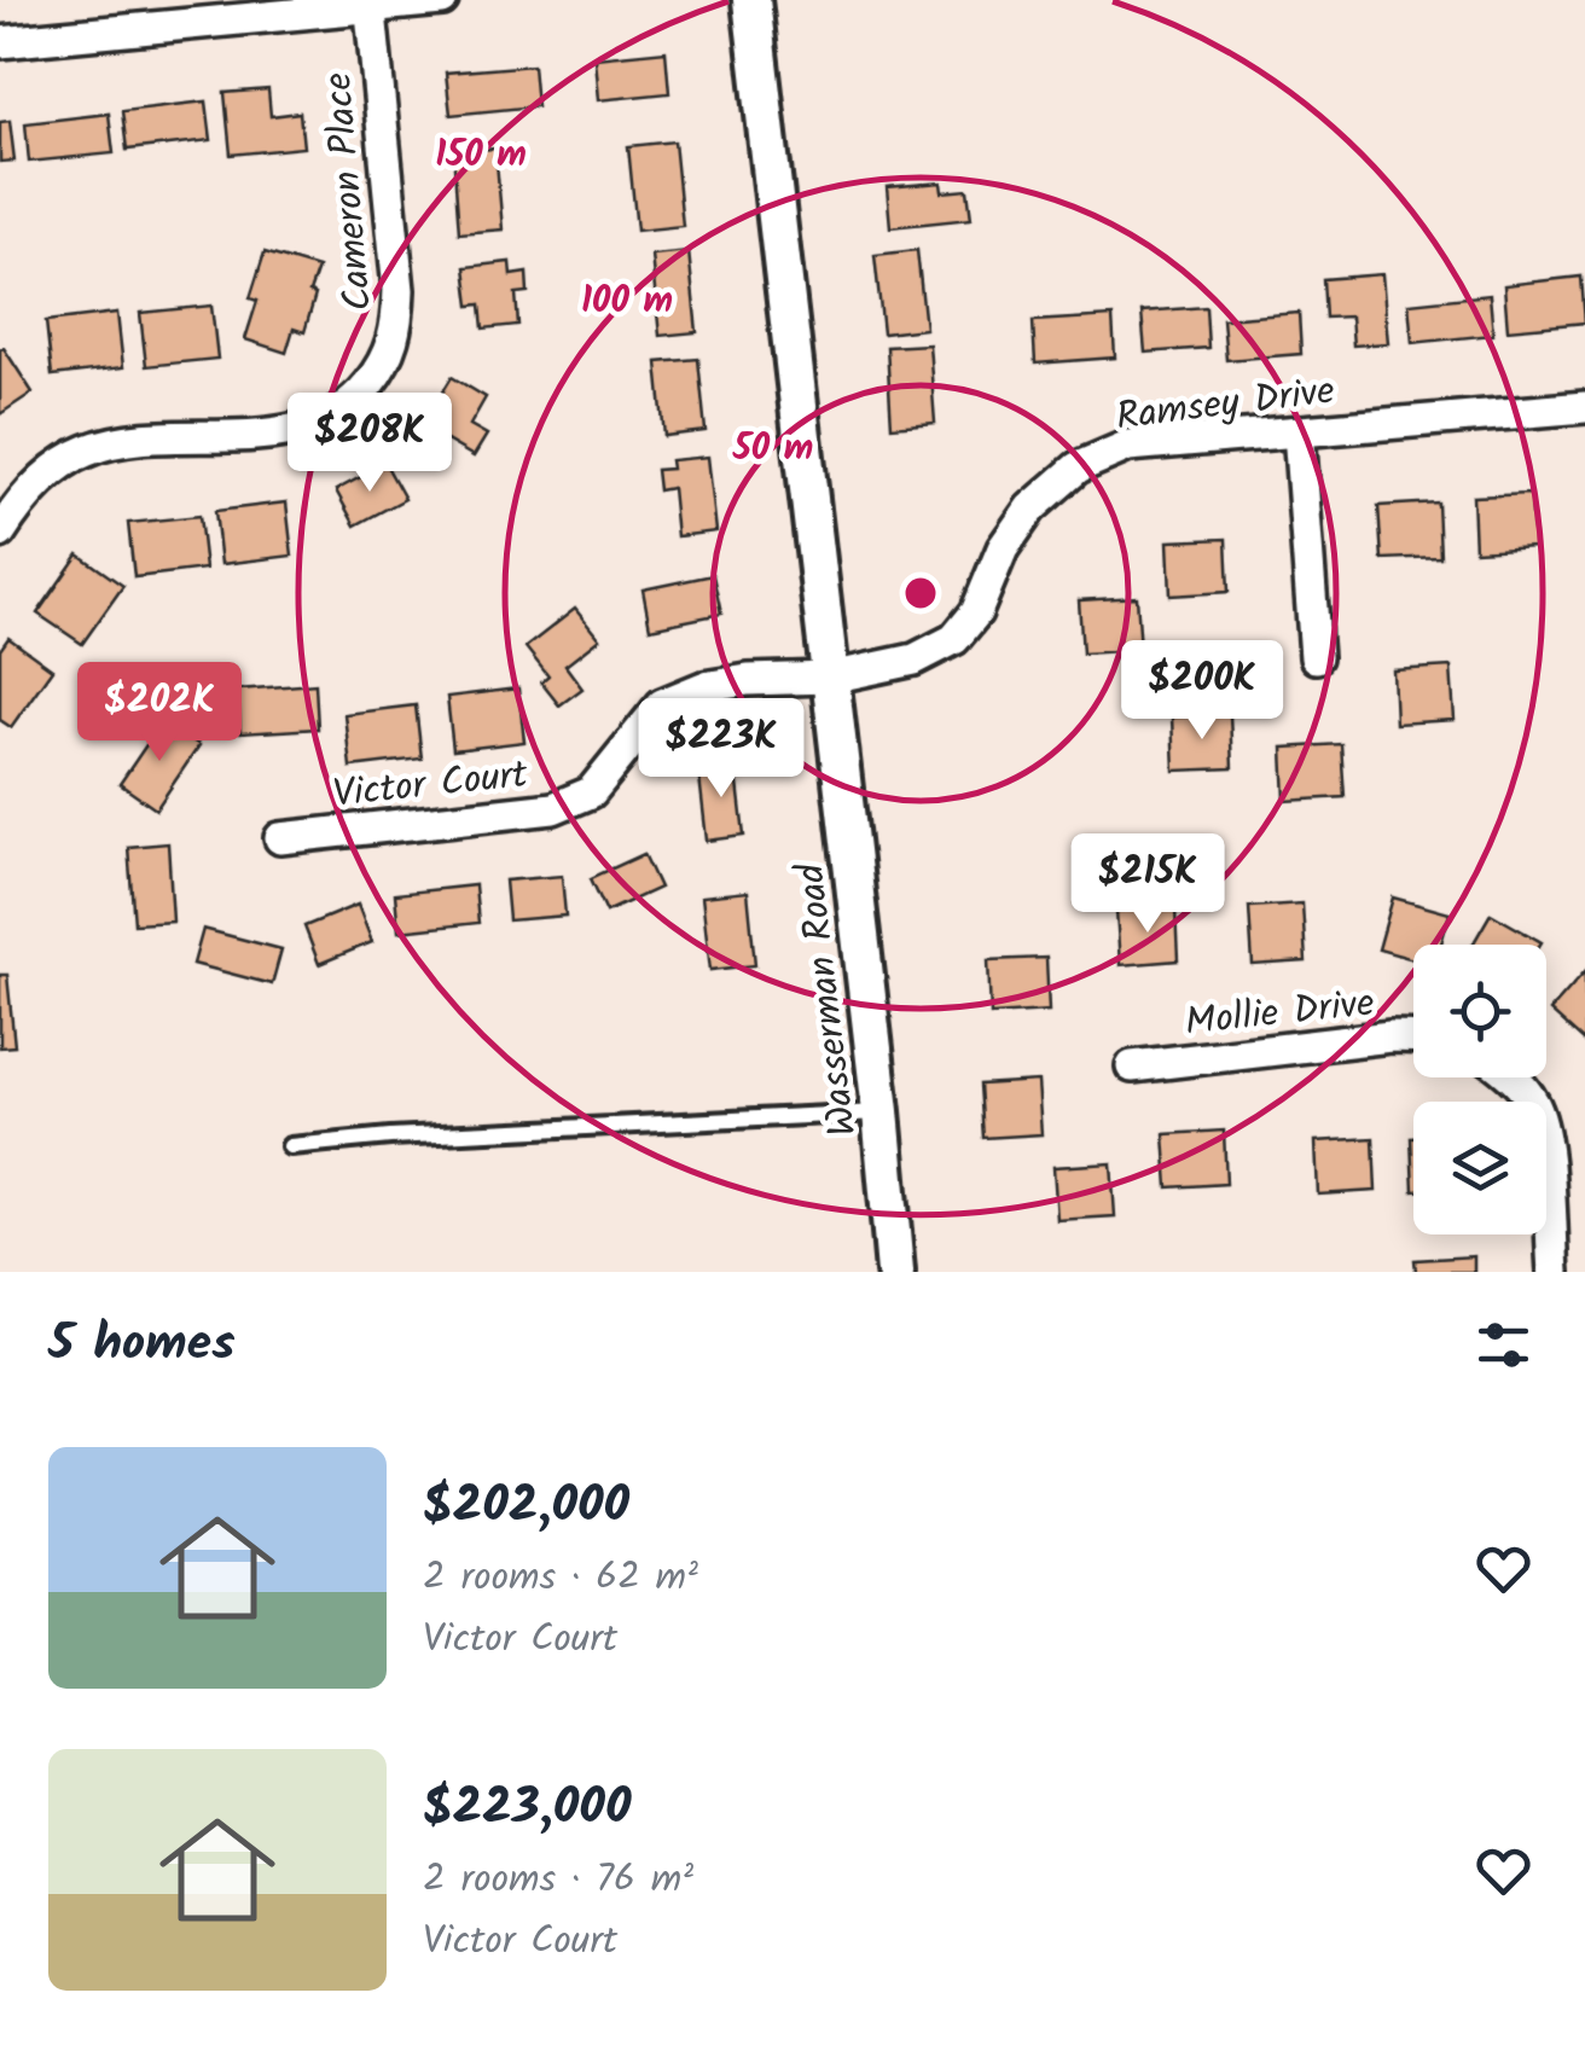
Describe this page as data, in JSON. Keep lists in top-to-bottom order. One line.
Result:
{"streets":{"street":["Cameron Place","Ramsey Drive","Victor Court","Wasserman Road","Mollie Drive"]},"crossings":[["Ramsey Drive","Victor Court"],["Ramsey Drive","Wasserman Road"],["Victor Court","Wasserman Road"]],"page":{"price":["$208K","$200K","$202K","$223K","$215K"],"heading":"5 homes","list":[{"name":"$202,000","note":"2 rooms · 62 m² · Victor Court"},{"name":"$223,000","note":"2 rooms · 76 m² · Victor Court"}]},"rings":["150 m","100 m","50 m"]}
